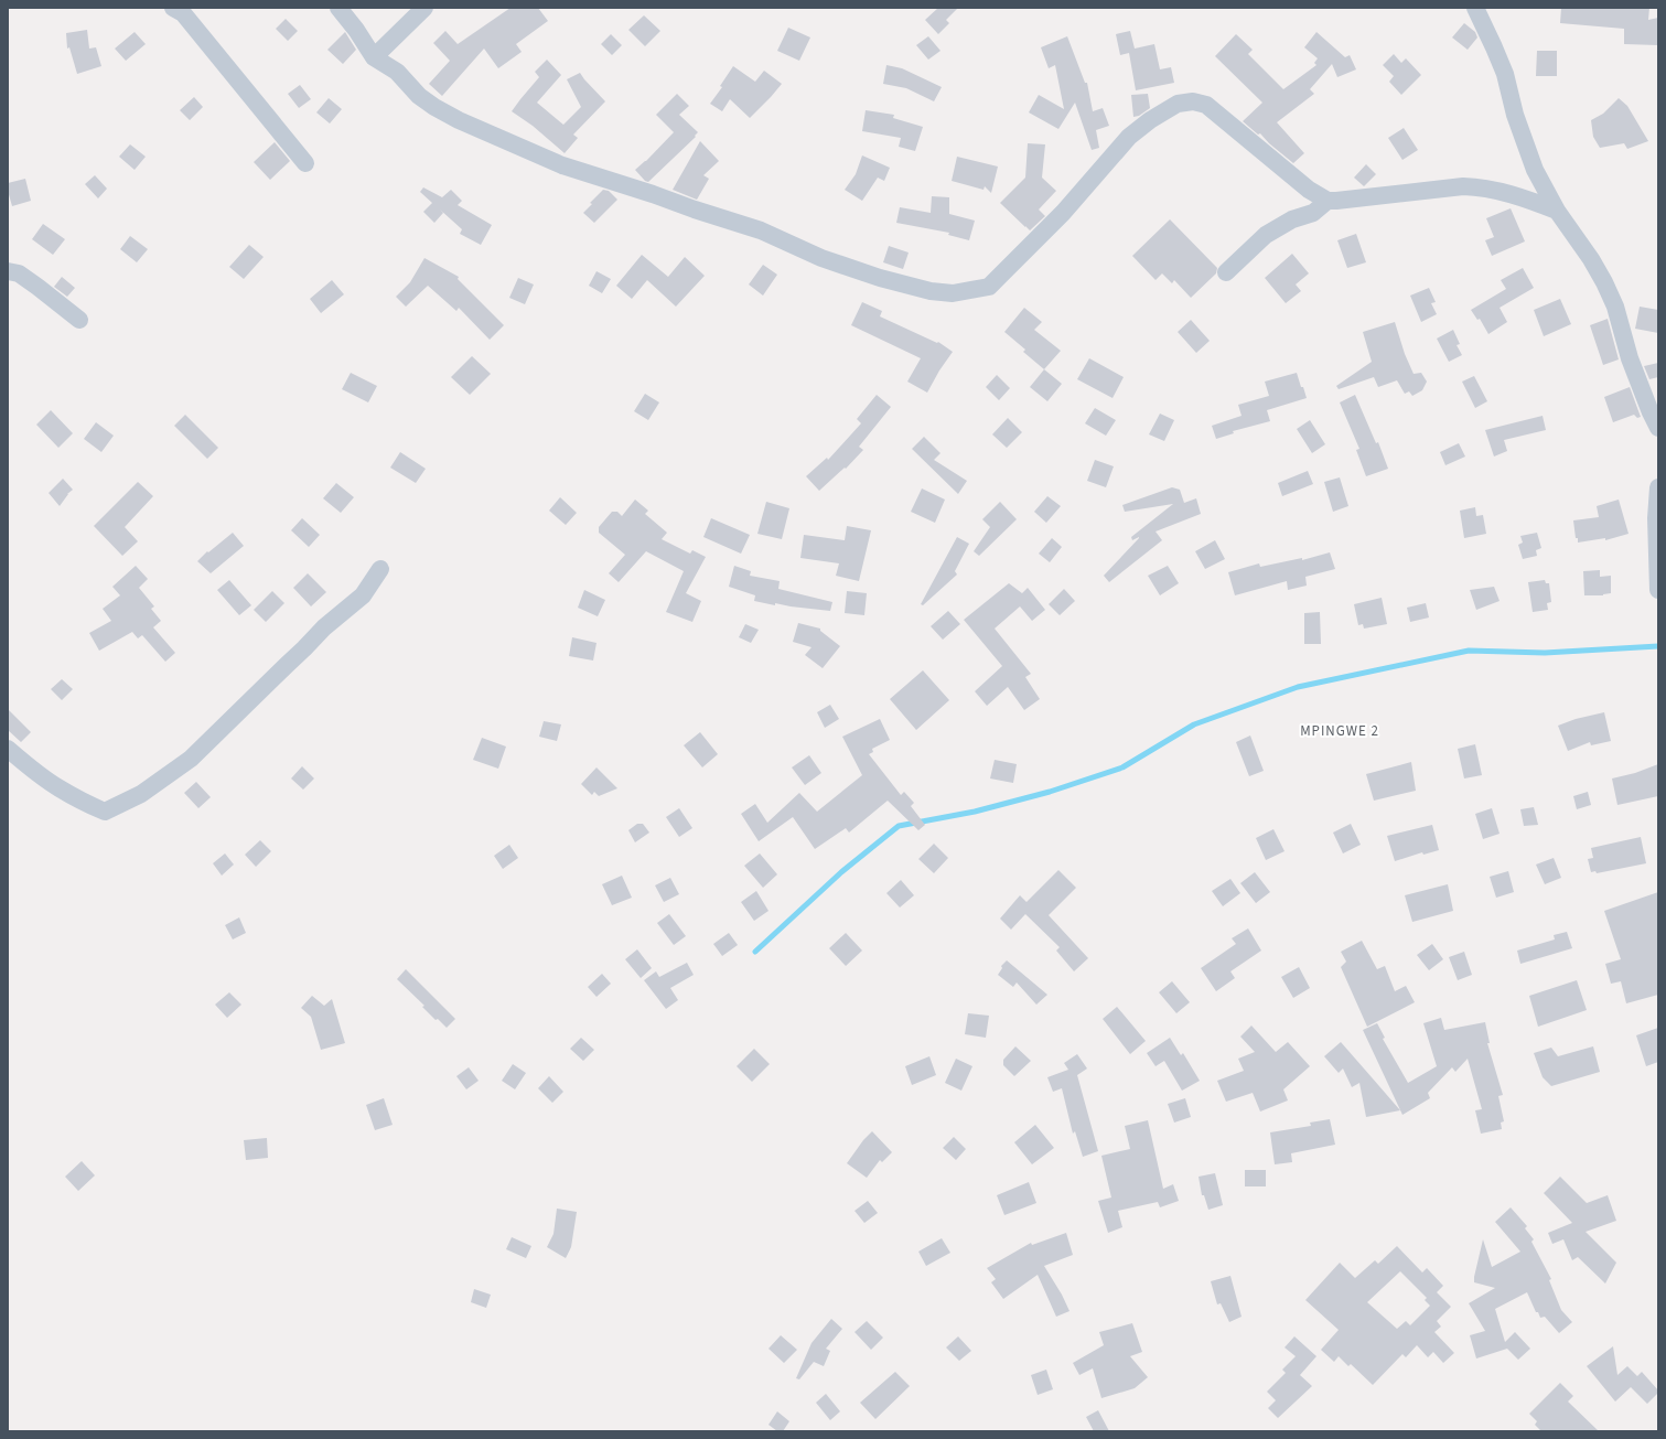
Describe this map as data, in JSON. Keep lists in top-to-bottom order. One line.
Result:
{"districts":["MPINGWE 2"]}
